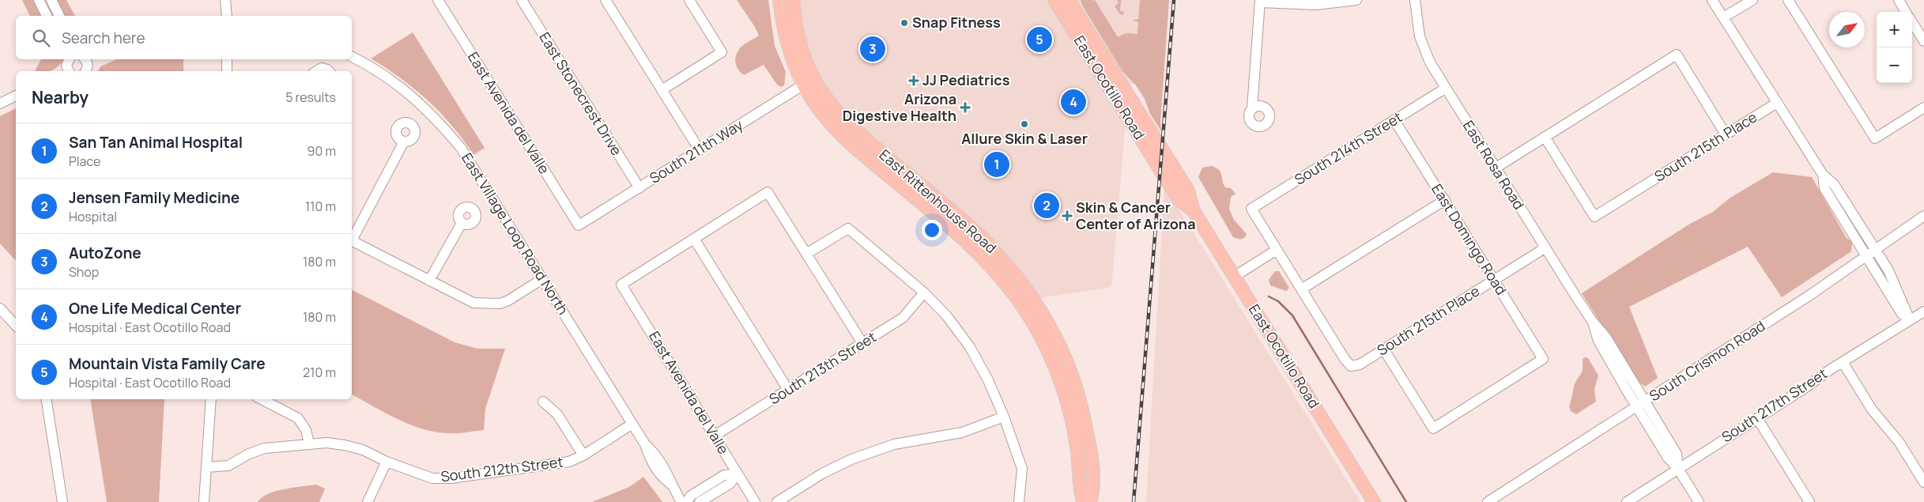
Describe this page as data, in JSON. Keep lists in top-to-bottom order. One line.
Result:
{"streets":{"main road":["East Ocotillo Road","East Rittenhouse Road"],"street":["East Stonecrest Drive","East Avenida del Valle","South 215th Place","South 214th Street","South 211th Way","East Rosa Road","East Village Loop Road North","East Domingo Road","South Crismon Road","South 213th Street","South 217th Street","South 212th Street"]},"crossings":[["East Stonecrest Drive","South 211th Way"],["East Avenida del Valle","South 211th Way"],["East Avenida del Valle","South 213th Street"],["South 215th Place","East Rosa Road"],["South 215th Place","East Domingo Road"],["South 214th Street","East Rosa Road"],["South 214th Street","East Domingo Road"],["South 211th Way","East Rittenhouse Road"],["East Rosa Road","South Crismon Road"],["East Rosa Road","South 217th Street"],["East Village Loop Road North","South 212th Street"]],"places":{"other":["Snap Fitness","Allure Skin & Laser"],"health":["JJ Pediatrics","Arizona Digestive Health","Skin & Cancer Center of Arizona"]},"north":"top right","page":{"map_buttons":["+","−"],"search":"Search here","pins":["5","3","4","1","2"],"heading":["Nearby","5 results"],"list":[{"mark":"1","name":"San Tan Animal Hospital","note":"Place","value":"90 m"},{"mark":"2","name":"Jensen Family Medicine","note":"Hospital","value":"110 m"},{"mark":"3","name":"AutoZone","note":"Shop","value":"180 m"},{"mark":"4","name":"One Life Medical Center","note":"Hospital · East Ocotillo Road","value":"180 m"},{"mark":"5","name":"Mountain Vista Family Care","note":"Hospital · East Ocotillo Road","value":"210 m"}]}}
